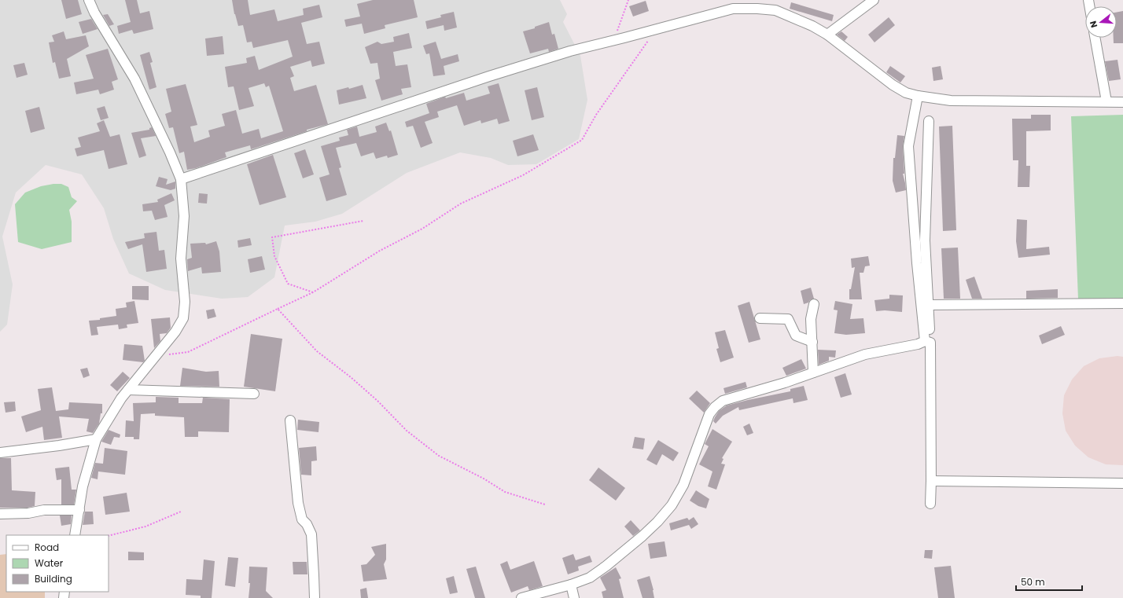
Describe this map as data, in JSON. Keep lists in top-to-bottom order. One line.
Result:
{"legend":["Road","Water","Building"],"scale_bar":"50 m","north":"left"}
